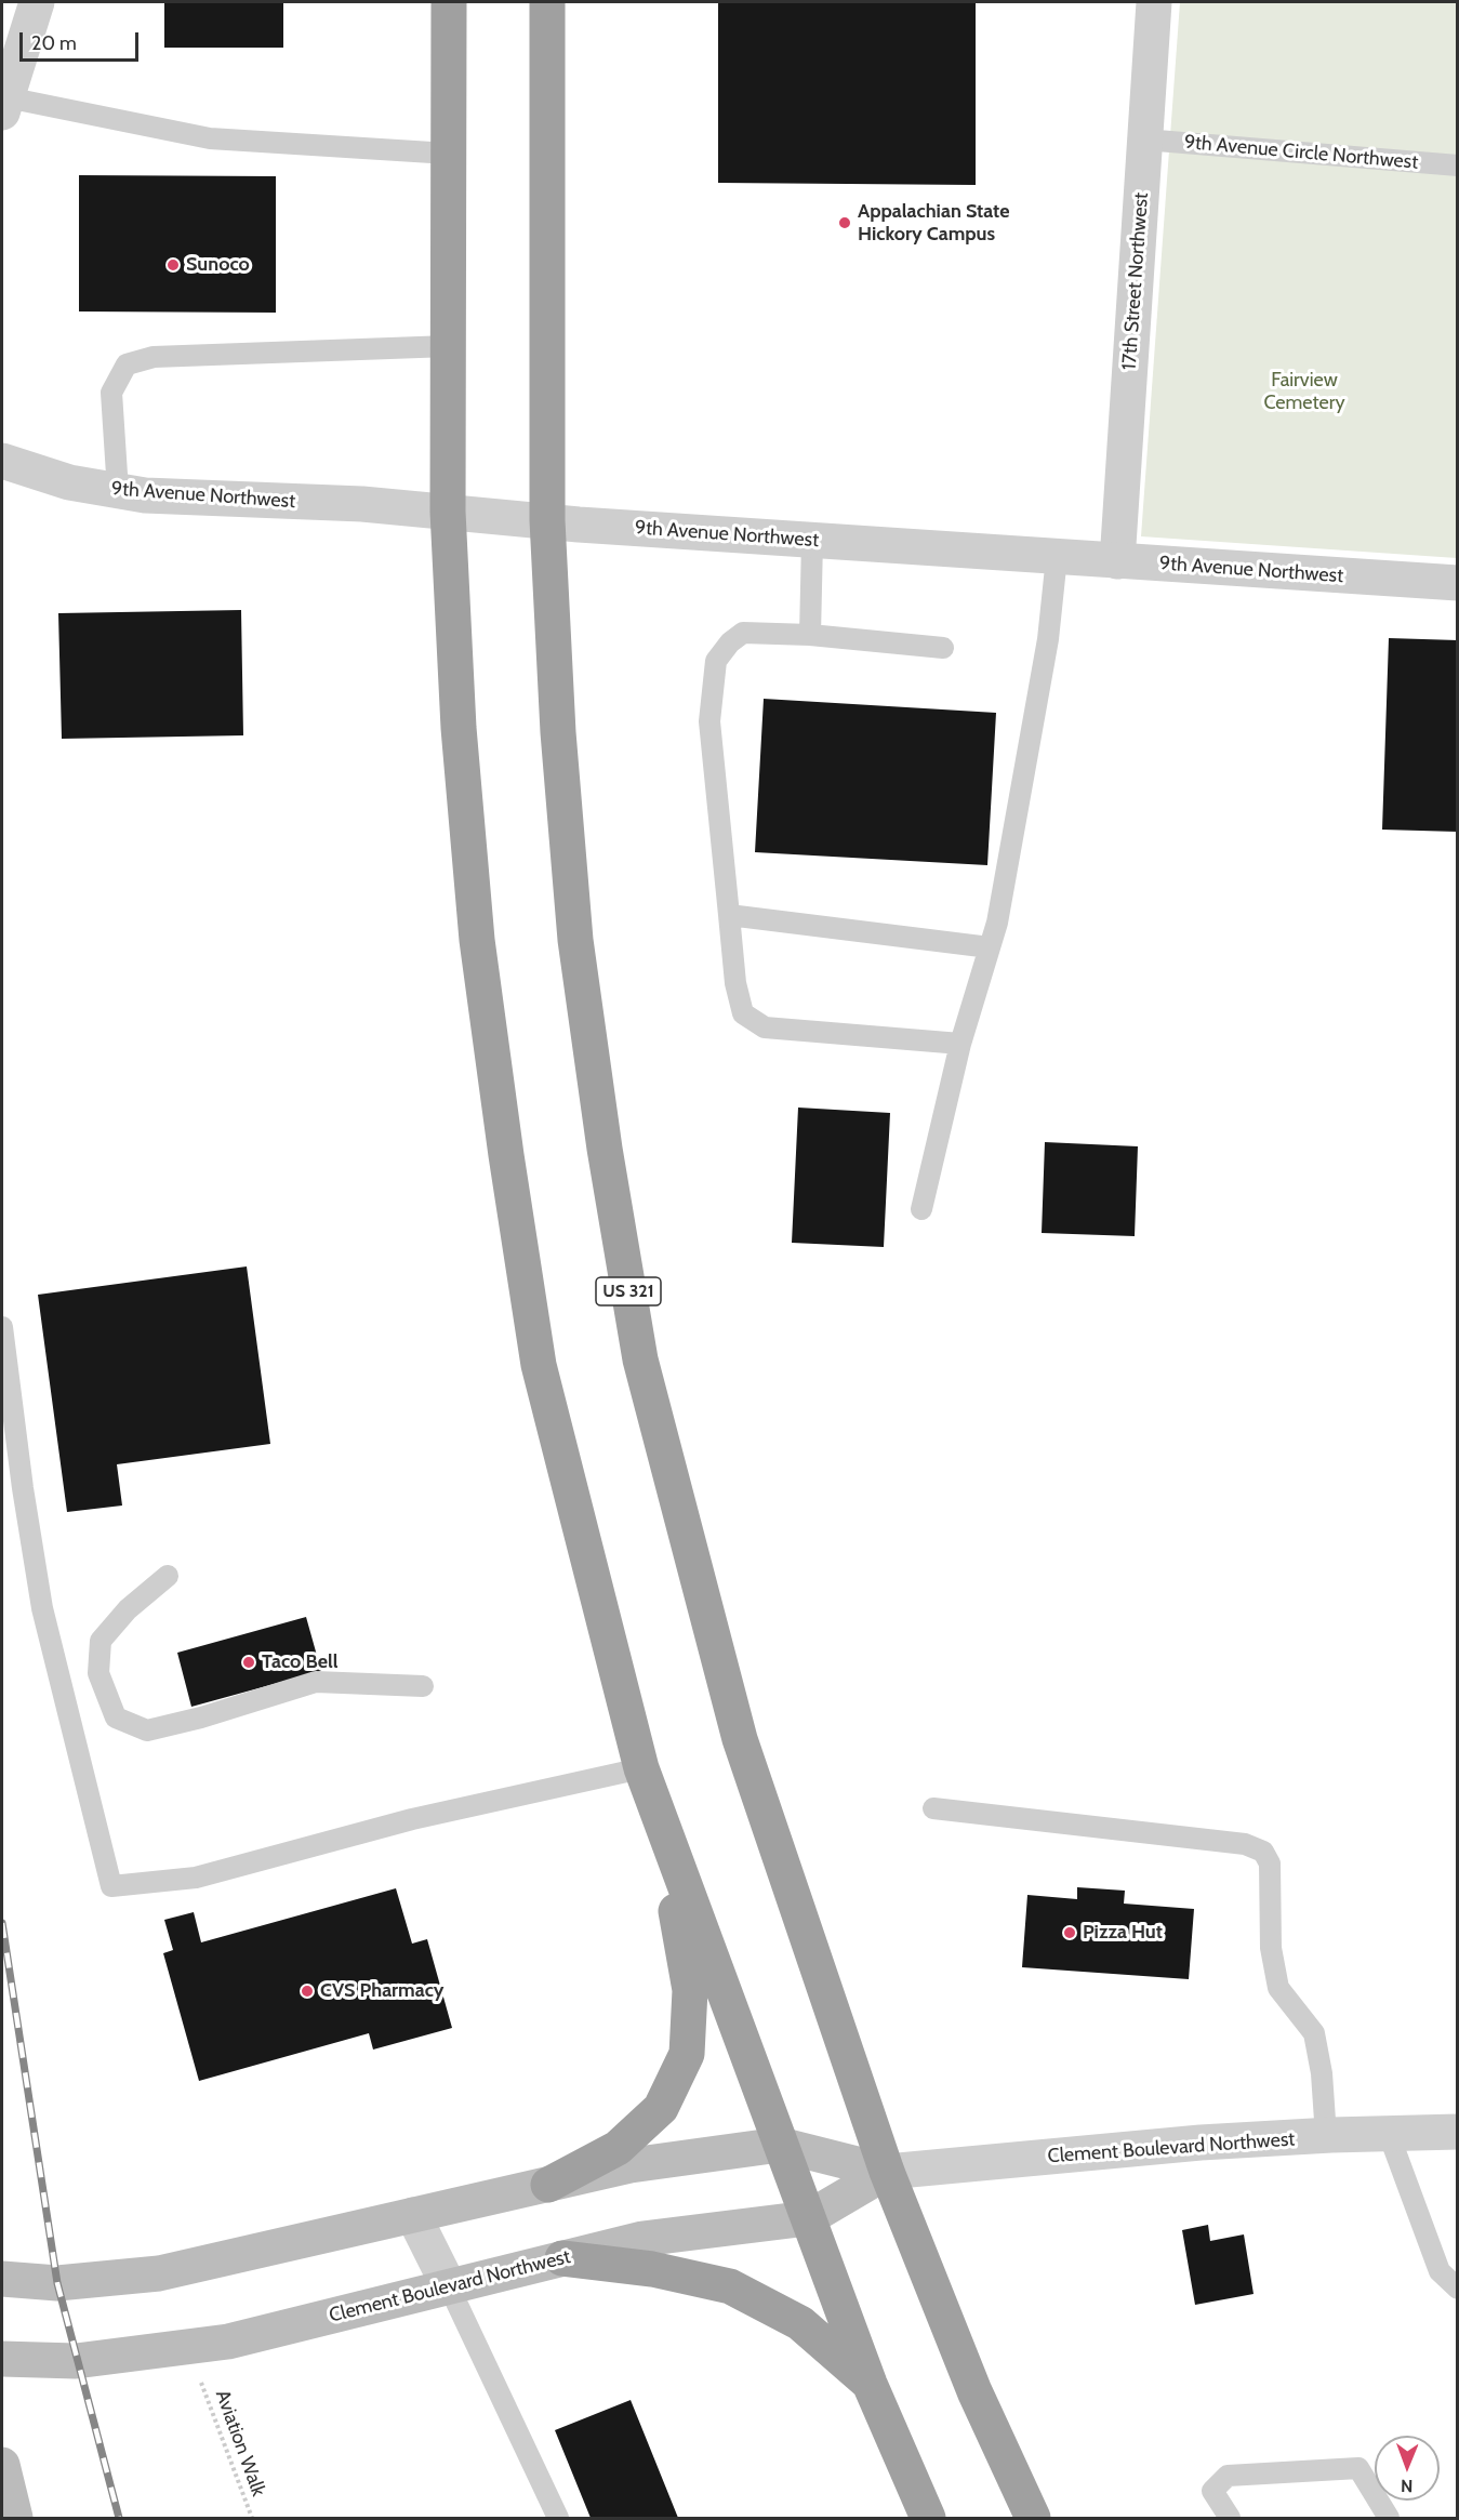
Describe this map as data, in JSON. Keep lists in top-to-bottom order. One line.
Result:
{"streets":{"highway":["US 321"],"main road":["Clement Boulevard Northwest"],"street":["17th Street Northwest","9th Avenue Northwest"],"lane":["9th Avenue Circle Northwest"],"path":["Aviation Walk"]},"crossings":[["9th Avenue Circle Northwest","17th Street Northwest"],["17th Street Northwest","9th Avenue Northwest"],["9th Avenue Northwest","US 321"],["US 321","Clement Boulevard Northwest"]],"parks":["Fairview Cemetery"],"places":["Appalachian State Hickory Campus","Sunoco","Taco Bell","Pizza Hut","CVS Pharmacy"],"scale_bar":"20 m","north":"bottom"}
